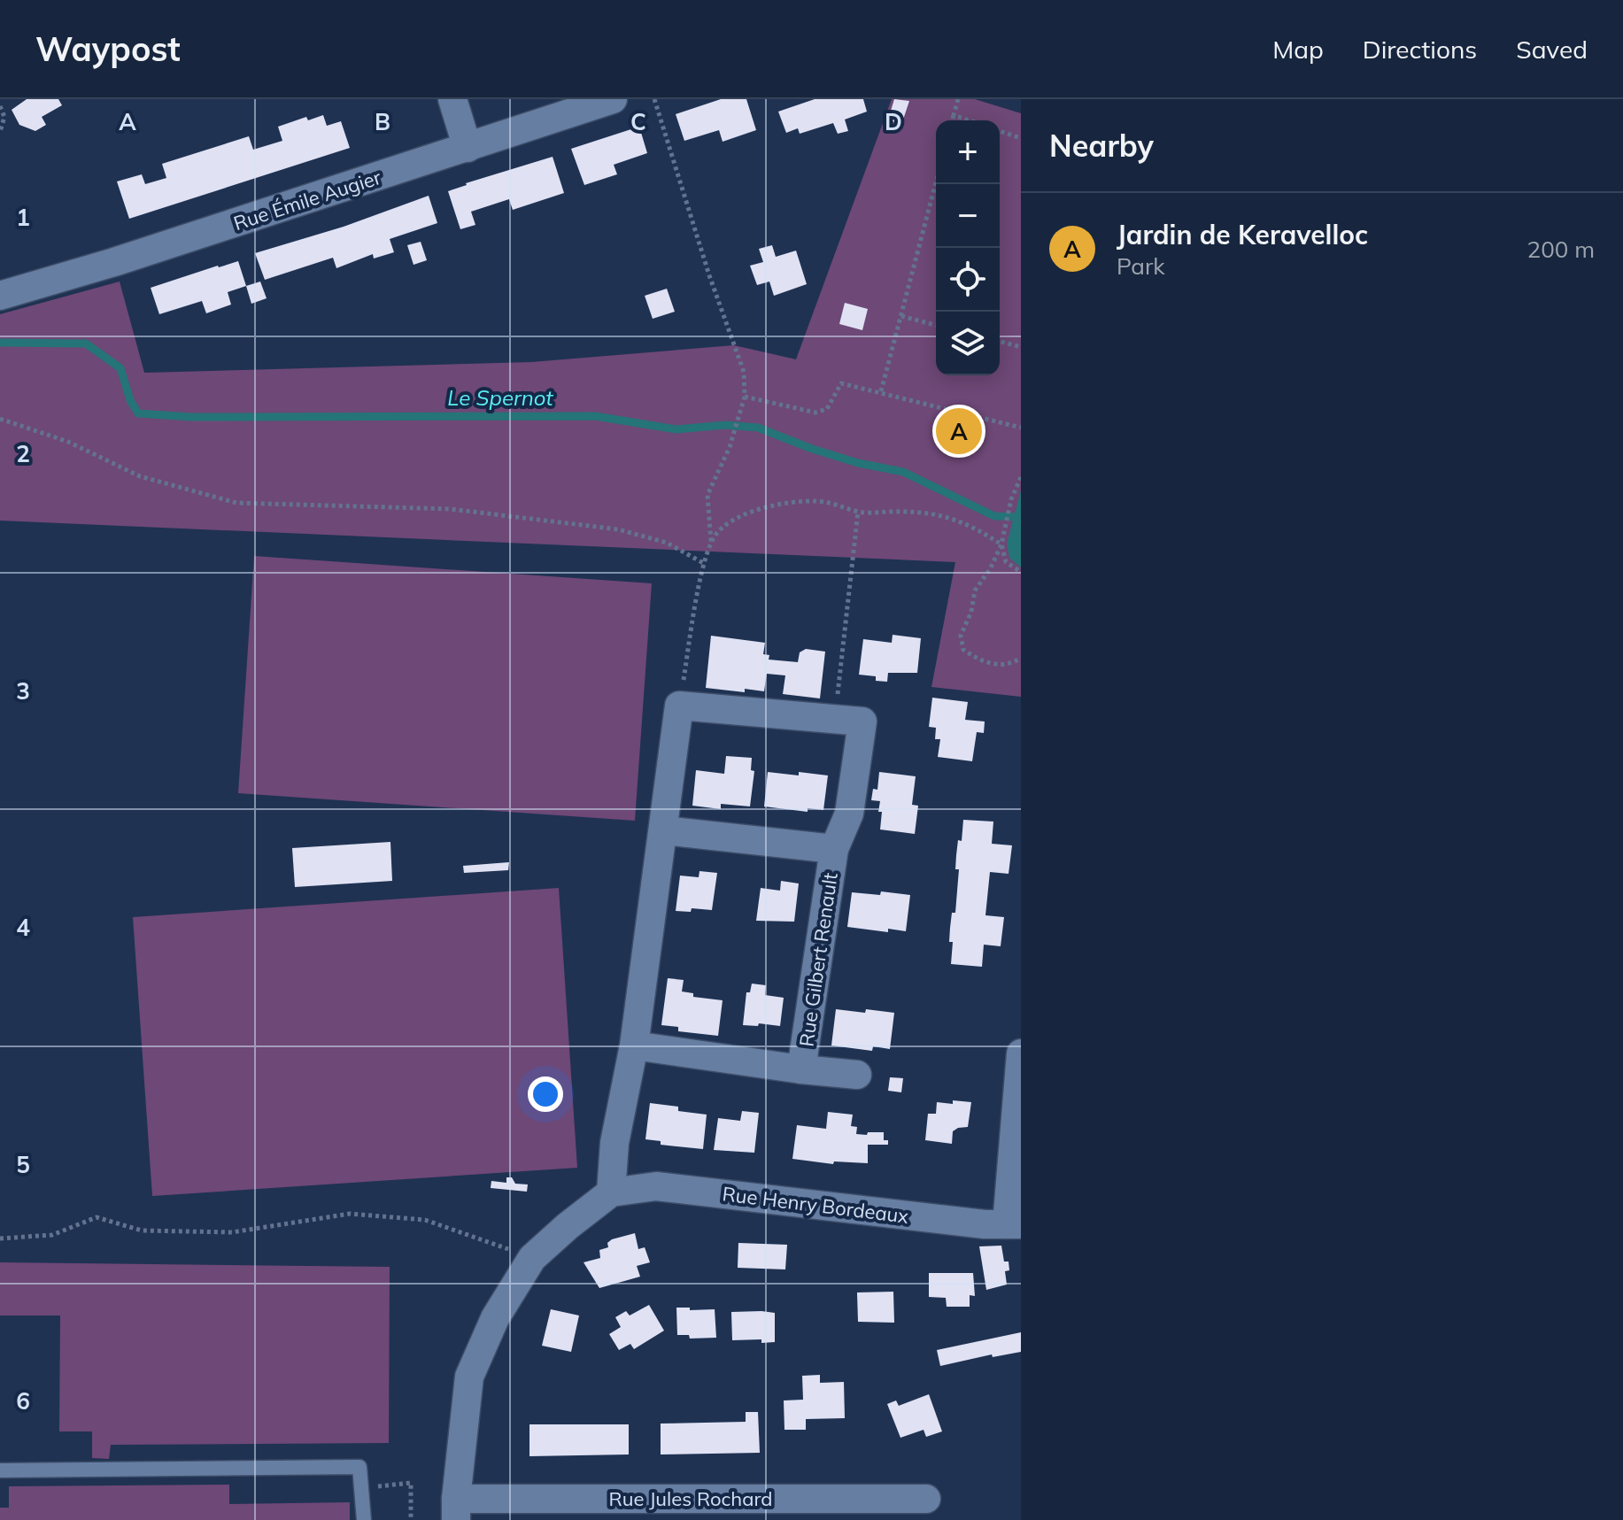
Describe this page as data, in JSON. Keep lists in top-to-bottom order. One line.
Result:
{"streets":{"street":["Rue Émile Augier","Rue Gilbert Renault","Rue Henry Bordeaux","Rue Jules Rochard"]},"water":["Le Spernot"],"page":{"header":"Waypost","nav":["Map","Directions","Saved"],"heading":"Nearby","map_buttons":["+","−"],"list":[{"mark":"A","name":"Jardin de Keravelloc","note":"Park","value":"200 m"}],"pins":"A"},"grid":{"columns":["A","B","C","D"],"rows":["1","2","3","4","5","6"]}}
